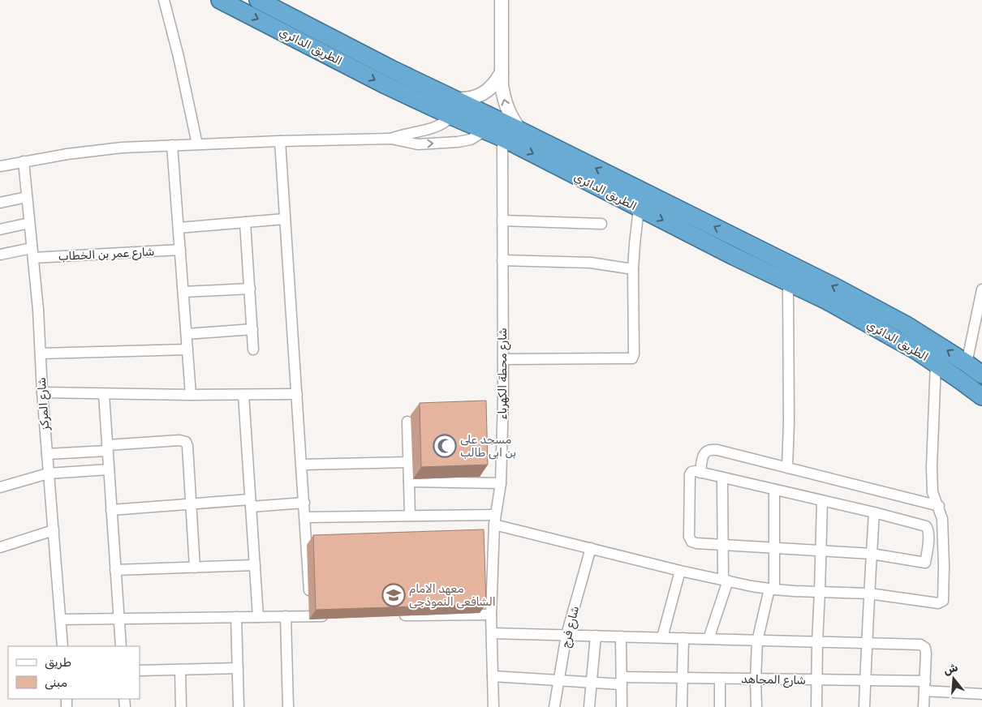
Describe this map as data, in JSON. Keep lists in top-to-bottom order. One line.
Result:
{"streets":{"highway":["الطريق الدائري"],"street":["شارع عمر بن الخطاب","شارع محطة الكهرباء","شارع المركز","شارع فرج","شارع المجاهد"]},"crossings":[["الطريق الدائري","شارع محطة الكهرباء"],["شارع عمر بن الخطاب","شارع المركز"],["شارع محطة الكهرباء","شارع المجاهد"],["شارع فرج","شارع المجاهد"]],"places":{"mosque":["مسجد على بن ابى طالب"],"school or university":["معهد الامام الشافعى النموذجى"]},"legend":["طريق","مبنى"],"north":"top"}
